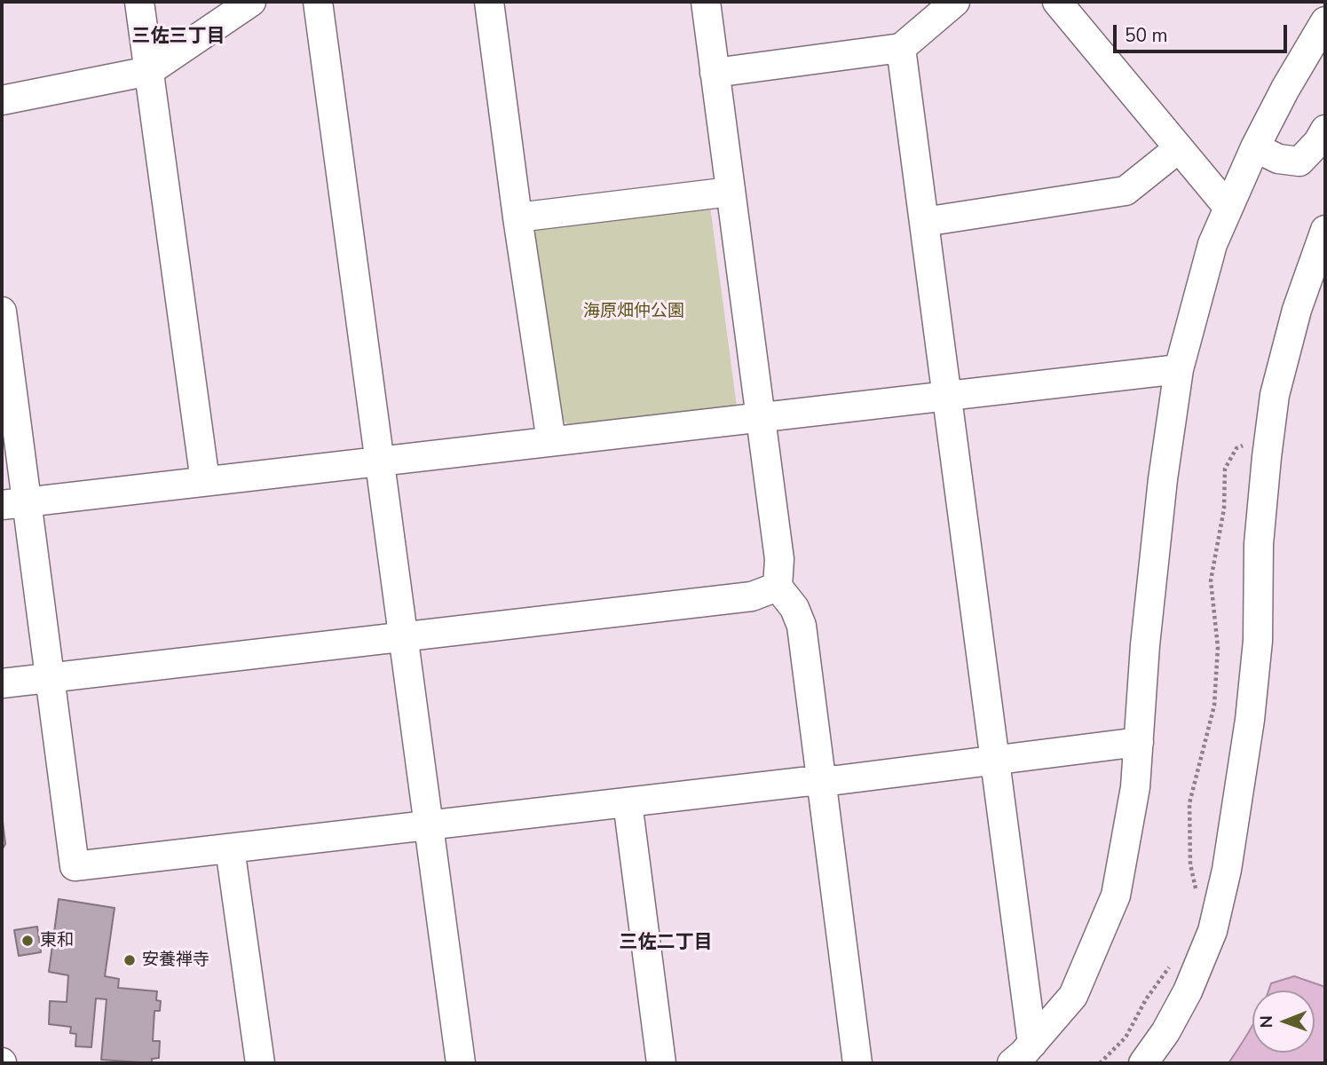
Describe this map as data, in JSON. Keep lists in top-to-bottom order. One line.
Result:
{"districts":["三佐三丁目","三佐二丁目"],"parks":["海原畑仲公園"],"places":["東和","安養禅寺"],"scale_bar":"50 m","north":"left"}
